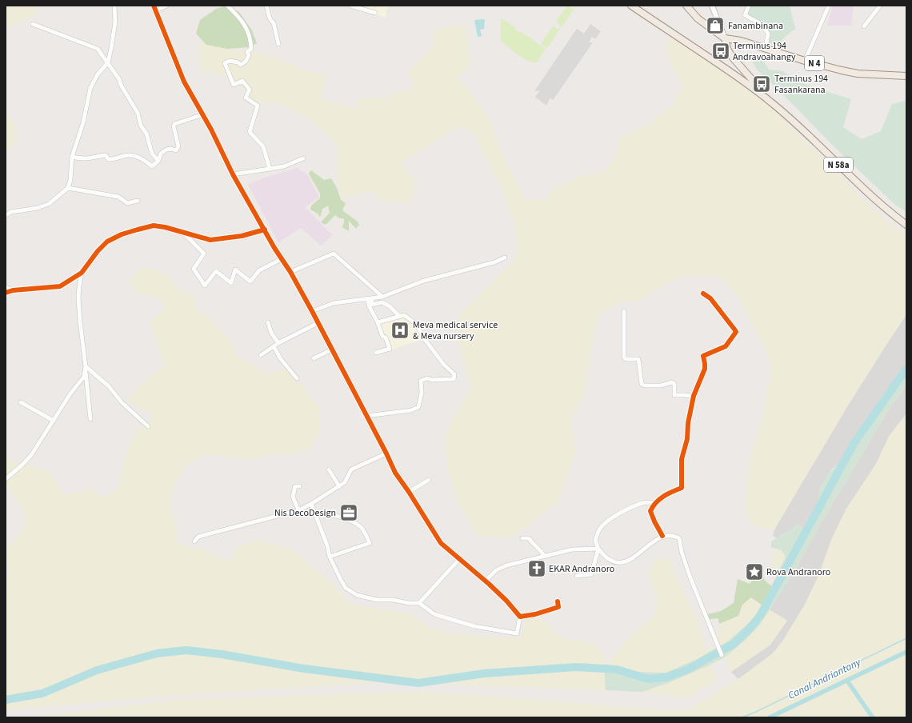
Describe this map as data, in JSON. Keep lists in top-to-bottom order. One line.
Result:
{"streets":{"main road":["N 4","N 58a"]},"water":["Canal Andriantany"],"places":{"shop":["Fanambinana"],"bus stop":["Terminus 194 Andravoahangy","Terminus 194 Fasankarana"],"hospital":["Meva medical service & Meva nursery"],"office":["Nis DecoDesign"],"church":["EKAR Andranoro"],"place":["Rova Andranoro"]}}
